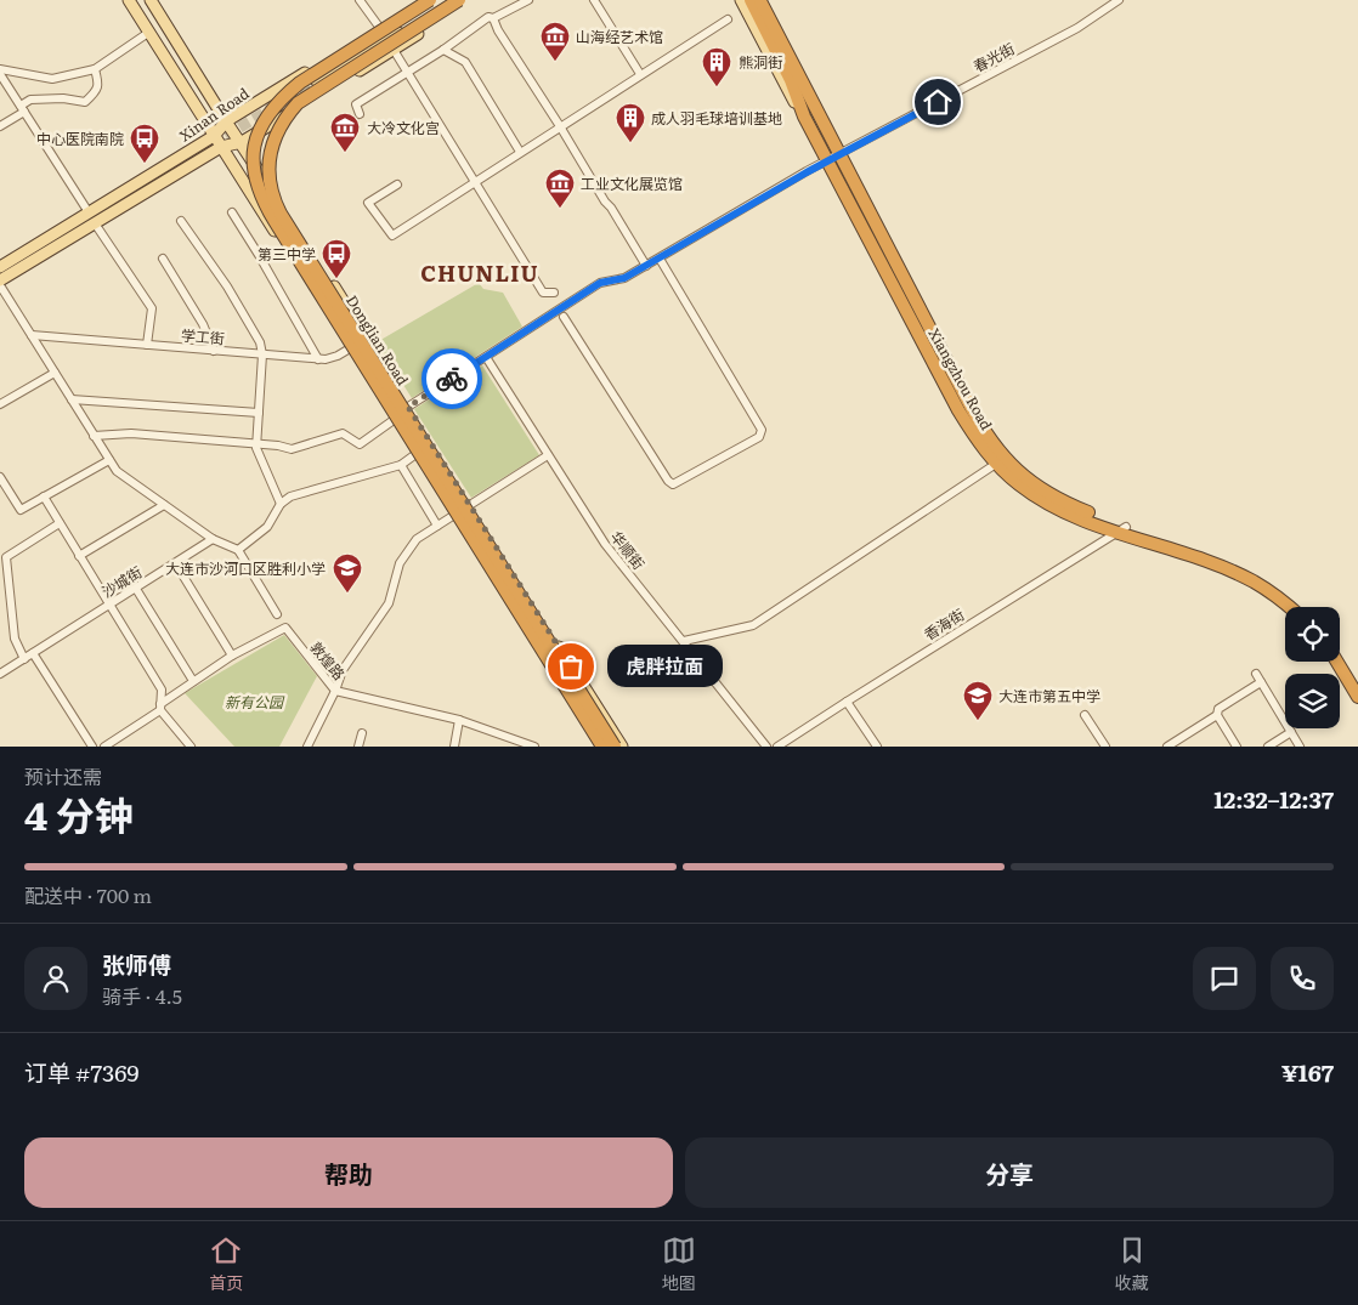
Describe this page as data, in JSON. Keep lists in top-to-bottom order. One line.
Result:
{"streets":{"highway":["Donglian Road","Xiangzhou Road"],"main road":["Xinan Road"],"street":["春光街","学工街","华顺街","沙城街","香海街","敦煌路"]},"crossings":[["春光街","Xiangzhou Road"],["春光街","华顺街"],["Xiangzhou Road","香海街"]],"districts":["CHUNLIU"],"parks":["新有公园"],"places":{"museum":["山海经艺术馆","大冷文化宫","工业文化展览馆"],"building":["熊洞街","成人羽毛球培训基地"],"bus stop":["中心医院南院","第三中学"],"school or university":["大连市沙河口区胜利小学","大连市第五中学"],"other":["虎胖拉面"]},"page":{"bubble":"虎胖拉面","heading":["4 分钟","预计还需","12:32–12:37"],"panel":["张师傅","骑手 · 4.5","订单 #7369","¥167"],"bar":"配送中 · 700 m","buttons":["帮助","分享"],"tabs":["首页","地图","收藏"]}}
